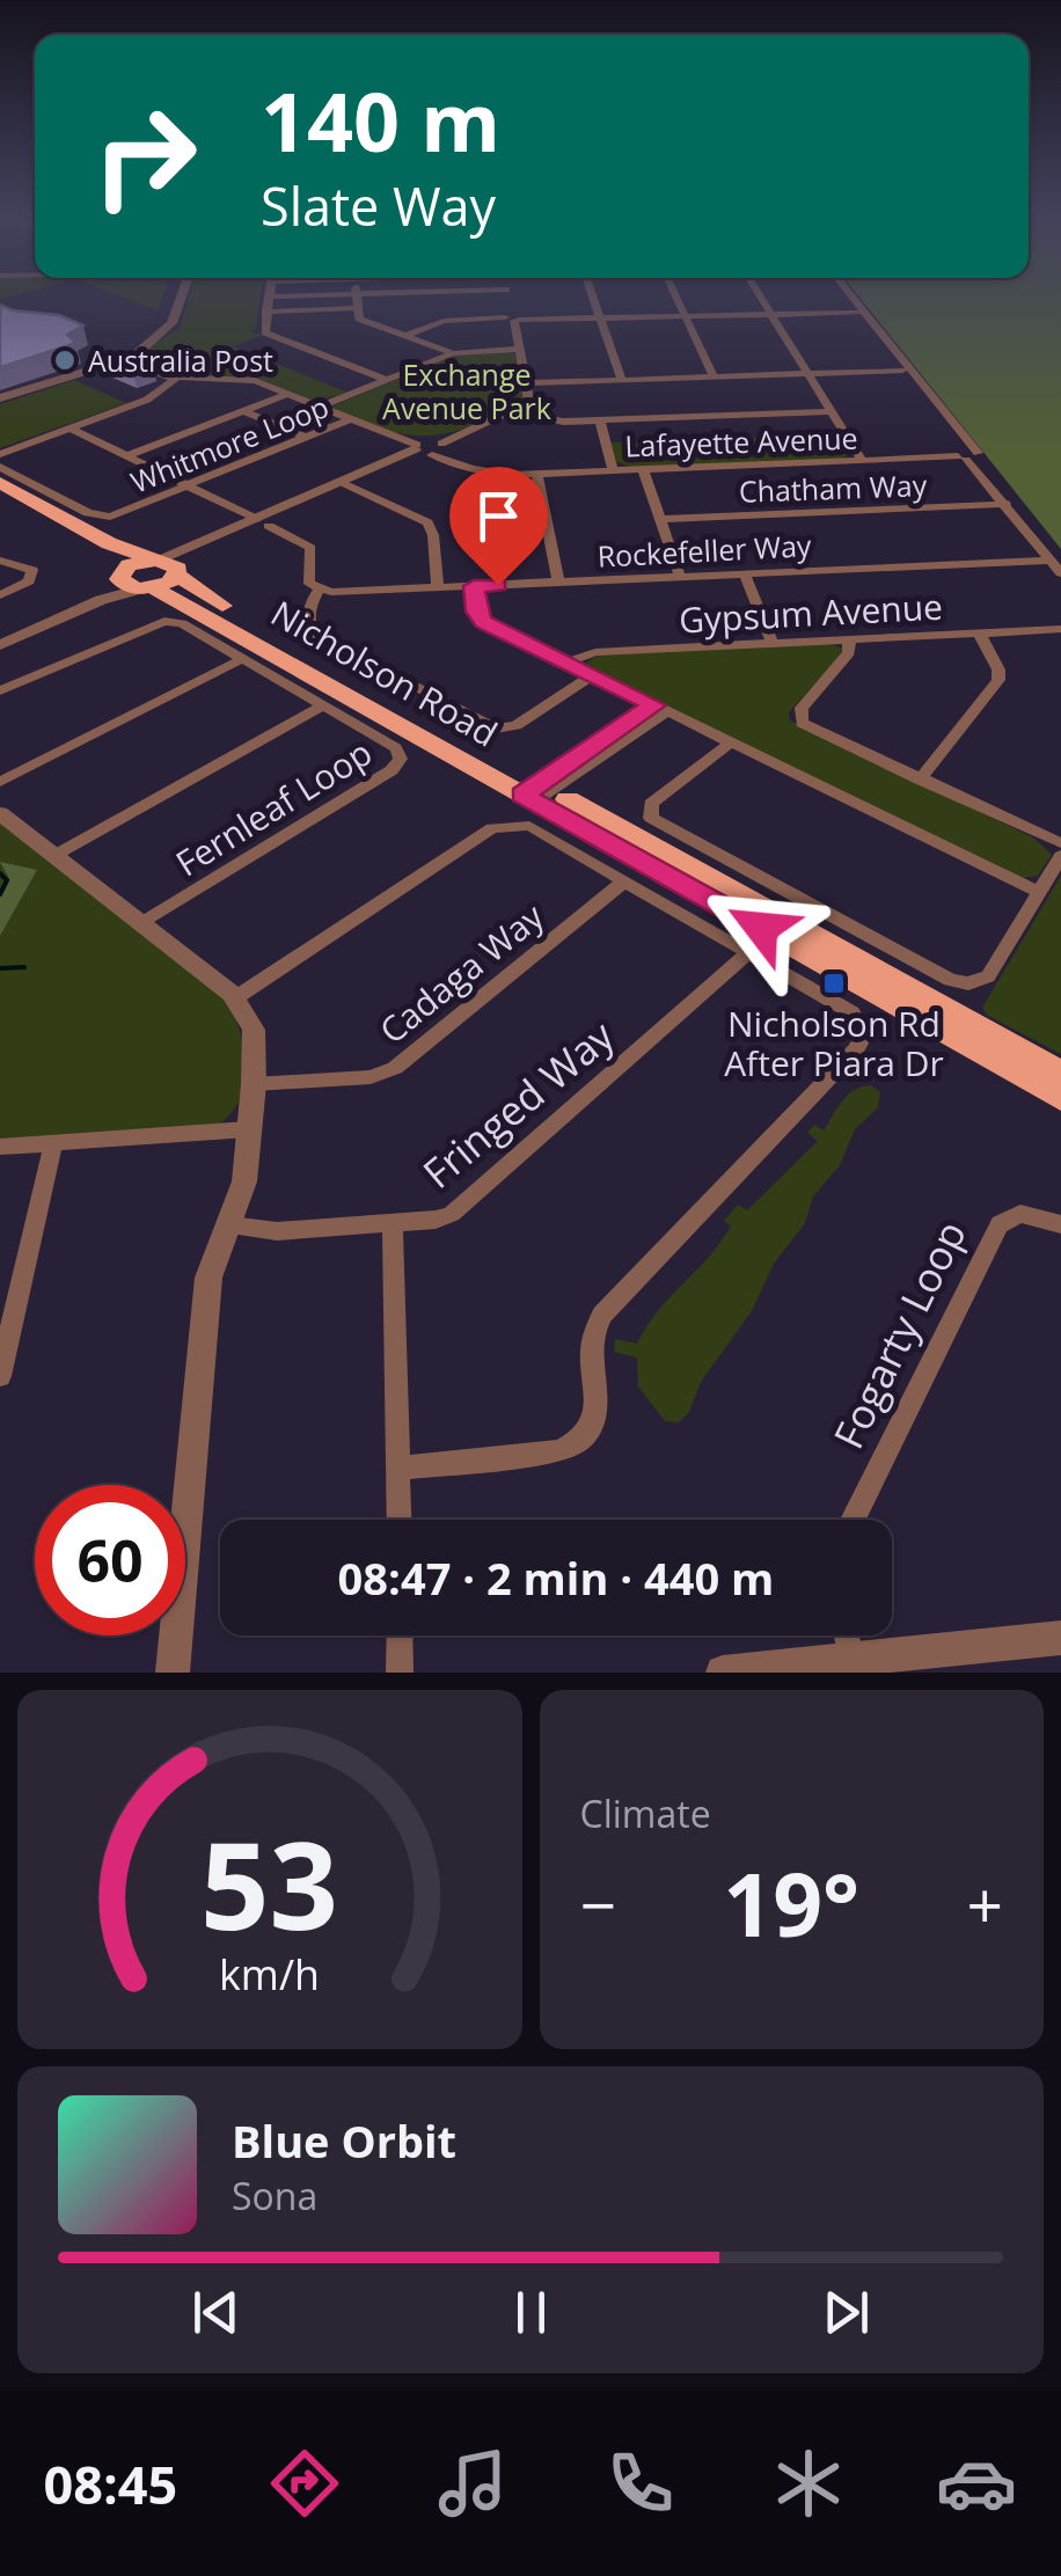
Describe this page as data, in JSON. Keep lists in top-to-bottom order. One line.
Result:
{"streets":{"main road":["Nicholson Road"],"street":["Lafayette Avenue","Whitmore Loop","Chatham Way","Rockefeller Way","Gypsum Avenue","Fernleaf Loop","Cadaga Way","Fringed Way","Fogarty Loop"]},"crossings":[["Lafayette Avenue","Whitmore Loop"]],"parks":["Exchange Avenue Park"],"places":{"other":["Australia Post"],"transit":["Nicholson Rd After Piara Dr"]},"page":{"turn":["140 m","Slate Way"],"limit":"60","trip":"08:47 · 2 min · 440 m","tile":"Climate","heat":["−","19°","+"],"song":["Blue Orbit","Sona"],"tabs":"08:45","gauge":["53","km/h"]}}
